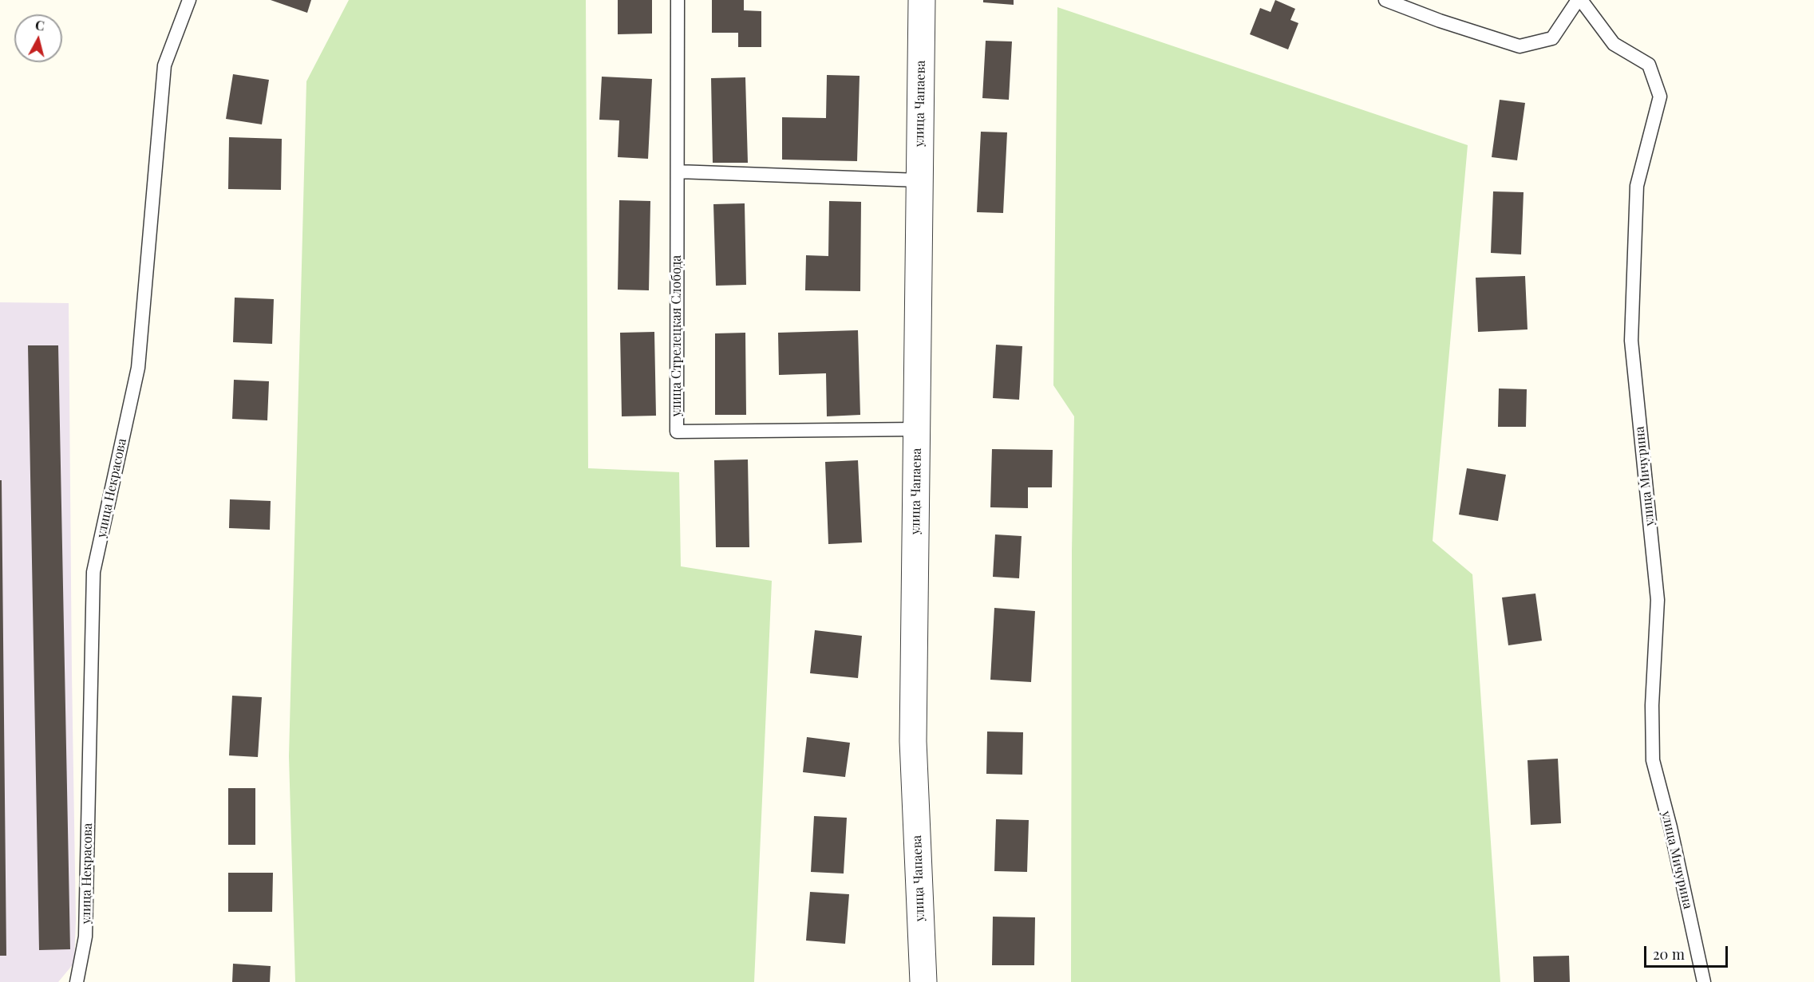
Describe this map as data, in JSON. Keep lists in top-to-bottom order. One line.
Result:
{"streets":{"street":["улица Чапаева"],"lane":["улица Стрелецкая Слобода","улица Мичурина","улица Некрасова"]},"crossings":[["улица Чапаева","улица Стрелецкая Слобода"]],"scale_bar":"20 m","north":"top"}
